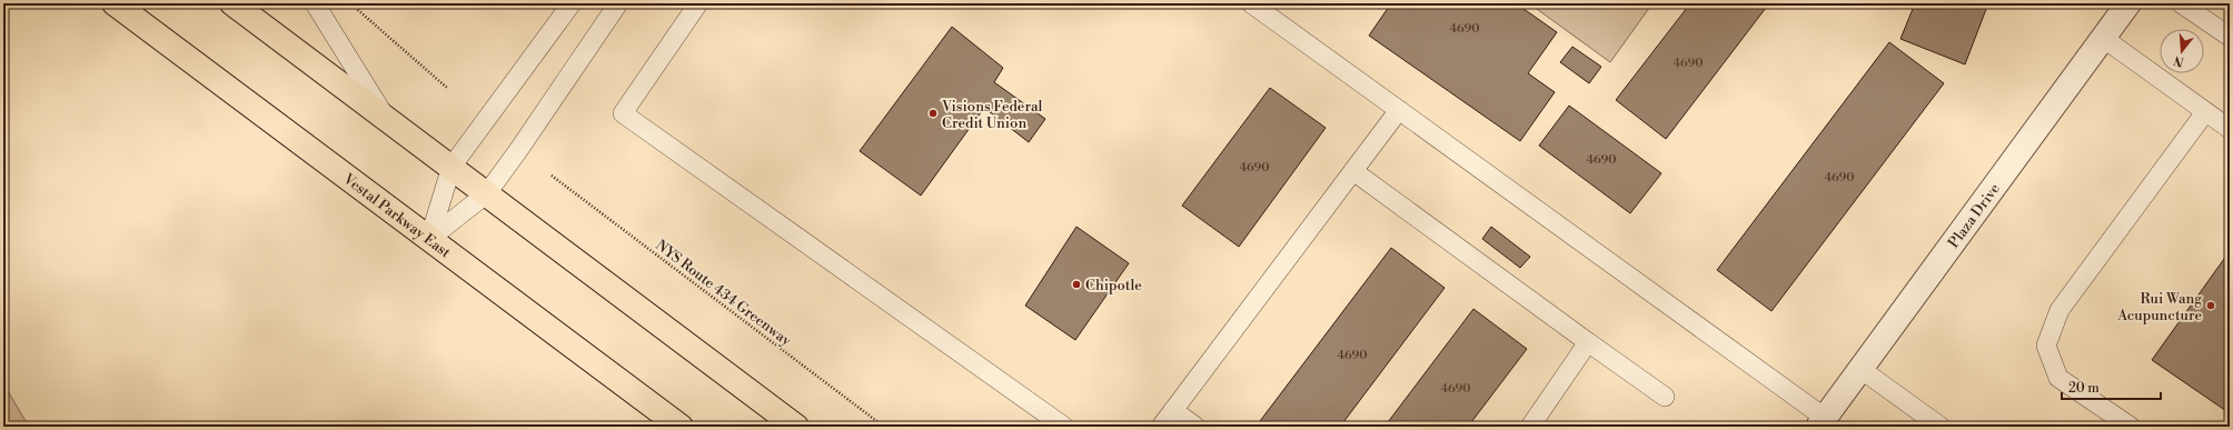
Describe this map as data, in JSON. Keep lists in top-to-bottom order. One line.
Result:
{"streets":{"main road":["Vestal Parkway East"],"street":["Plaza Drive"],"path":["NYS Route 434 Greenway"]},"places":["Visions Federal Credit Union","Chipotle","Rui Wang Acupuncture"],"house_numbers":["4690","4690","4690","4690","4690","4690","4690"],"scale_bar":"20 m","north":"bottom"}
